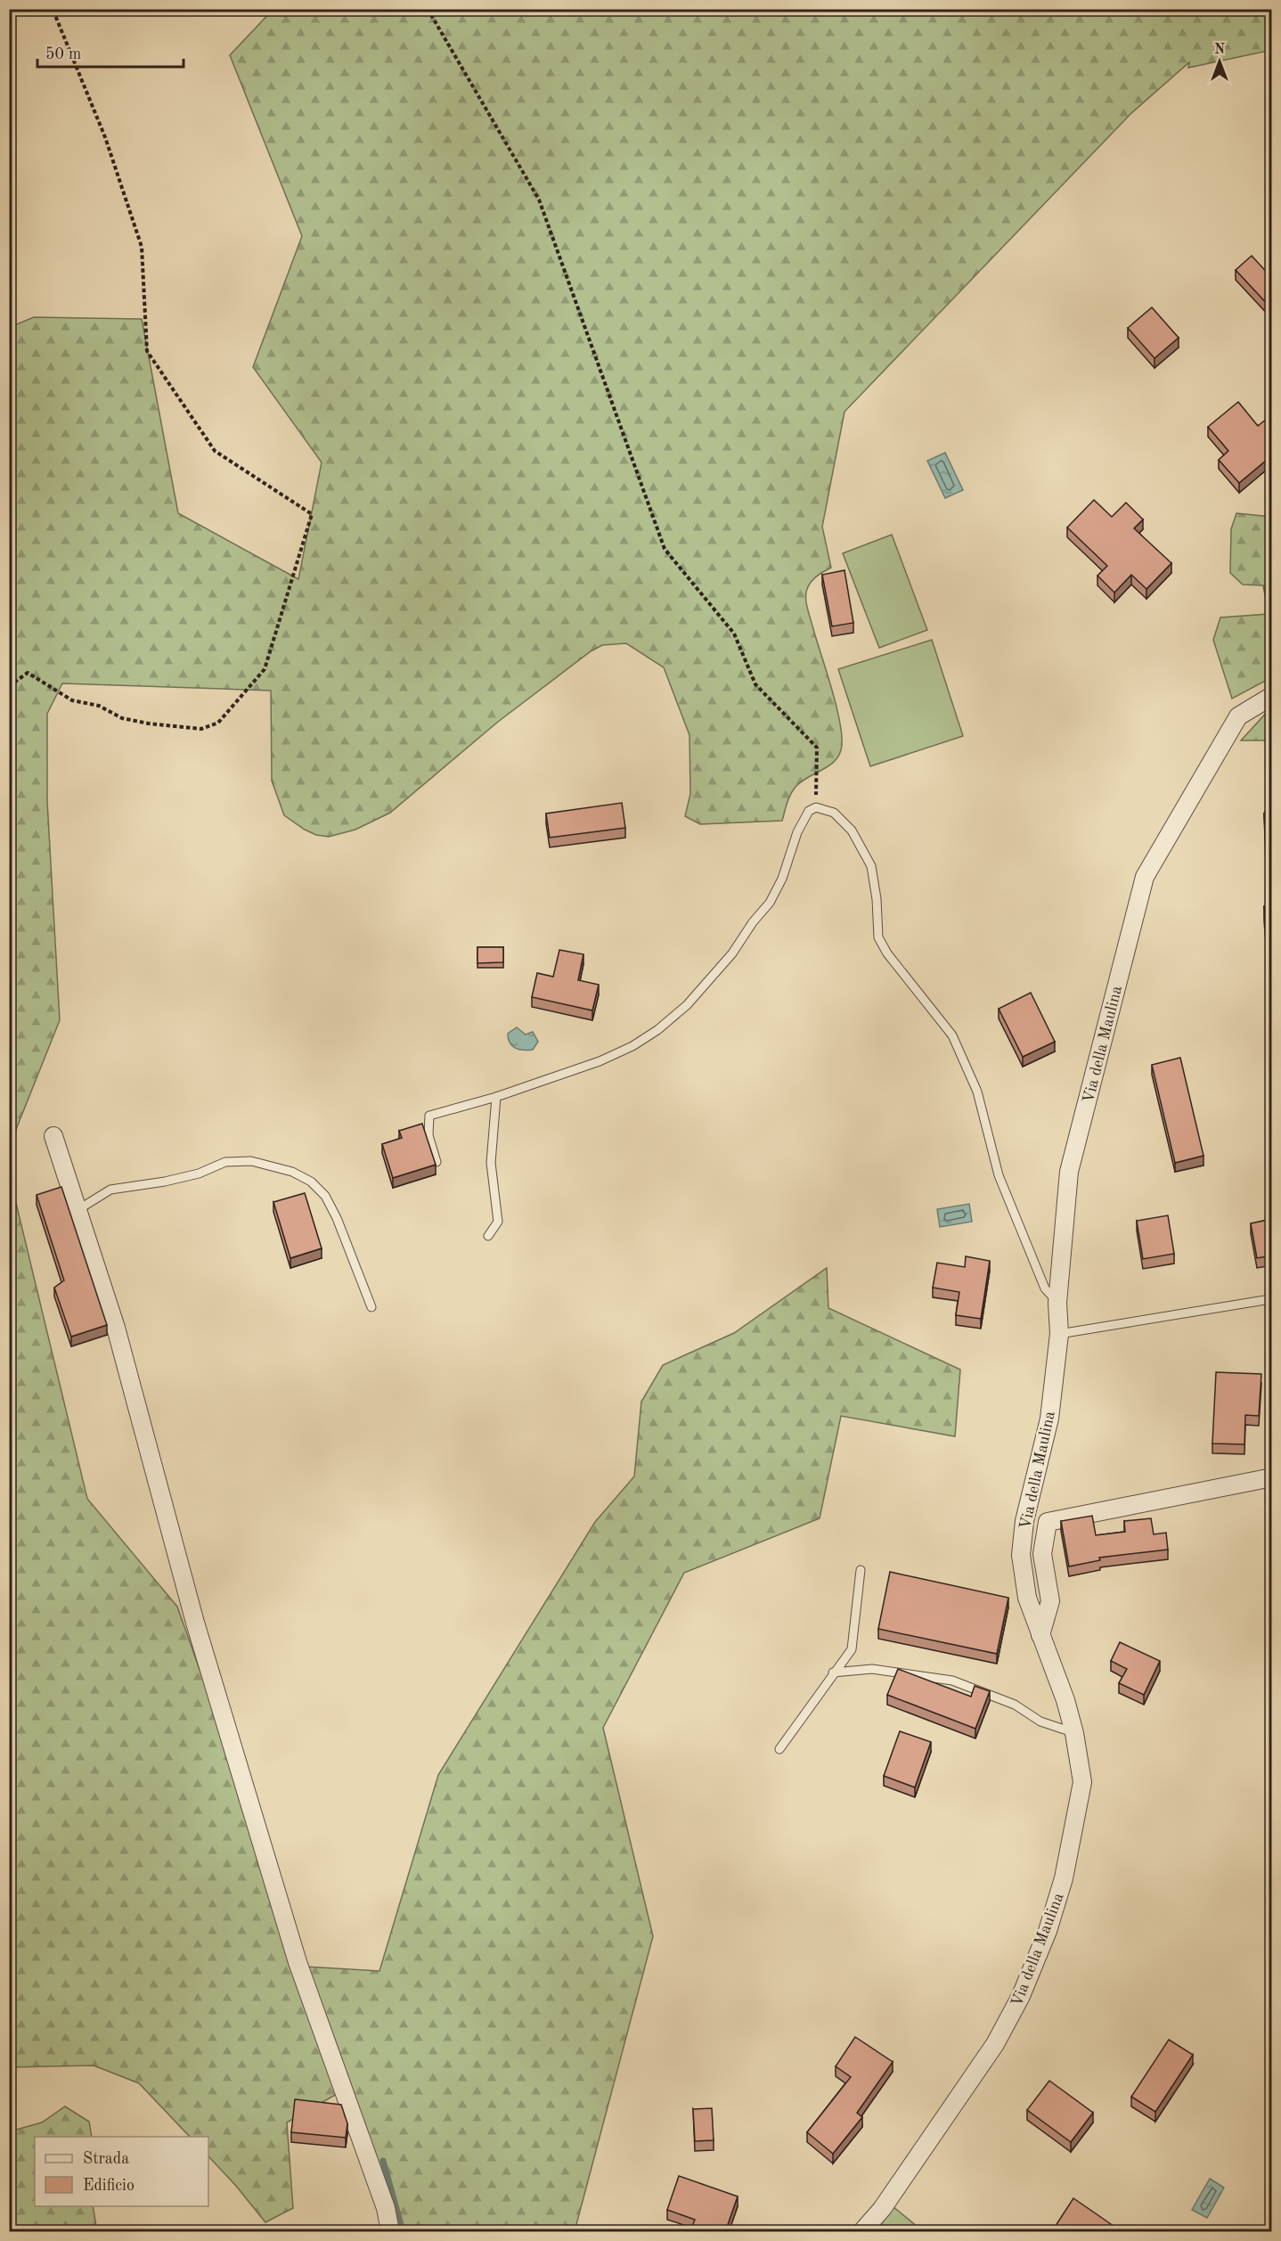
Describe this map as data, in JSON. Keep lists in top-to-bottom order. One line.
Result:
{"streets":{"street":["Via della Maulina"]},"legend":["Strada","Edificio"],"scale_bar":"50 m","north":"top"}
